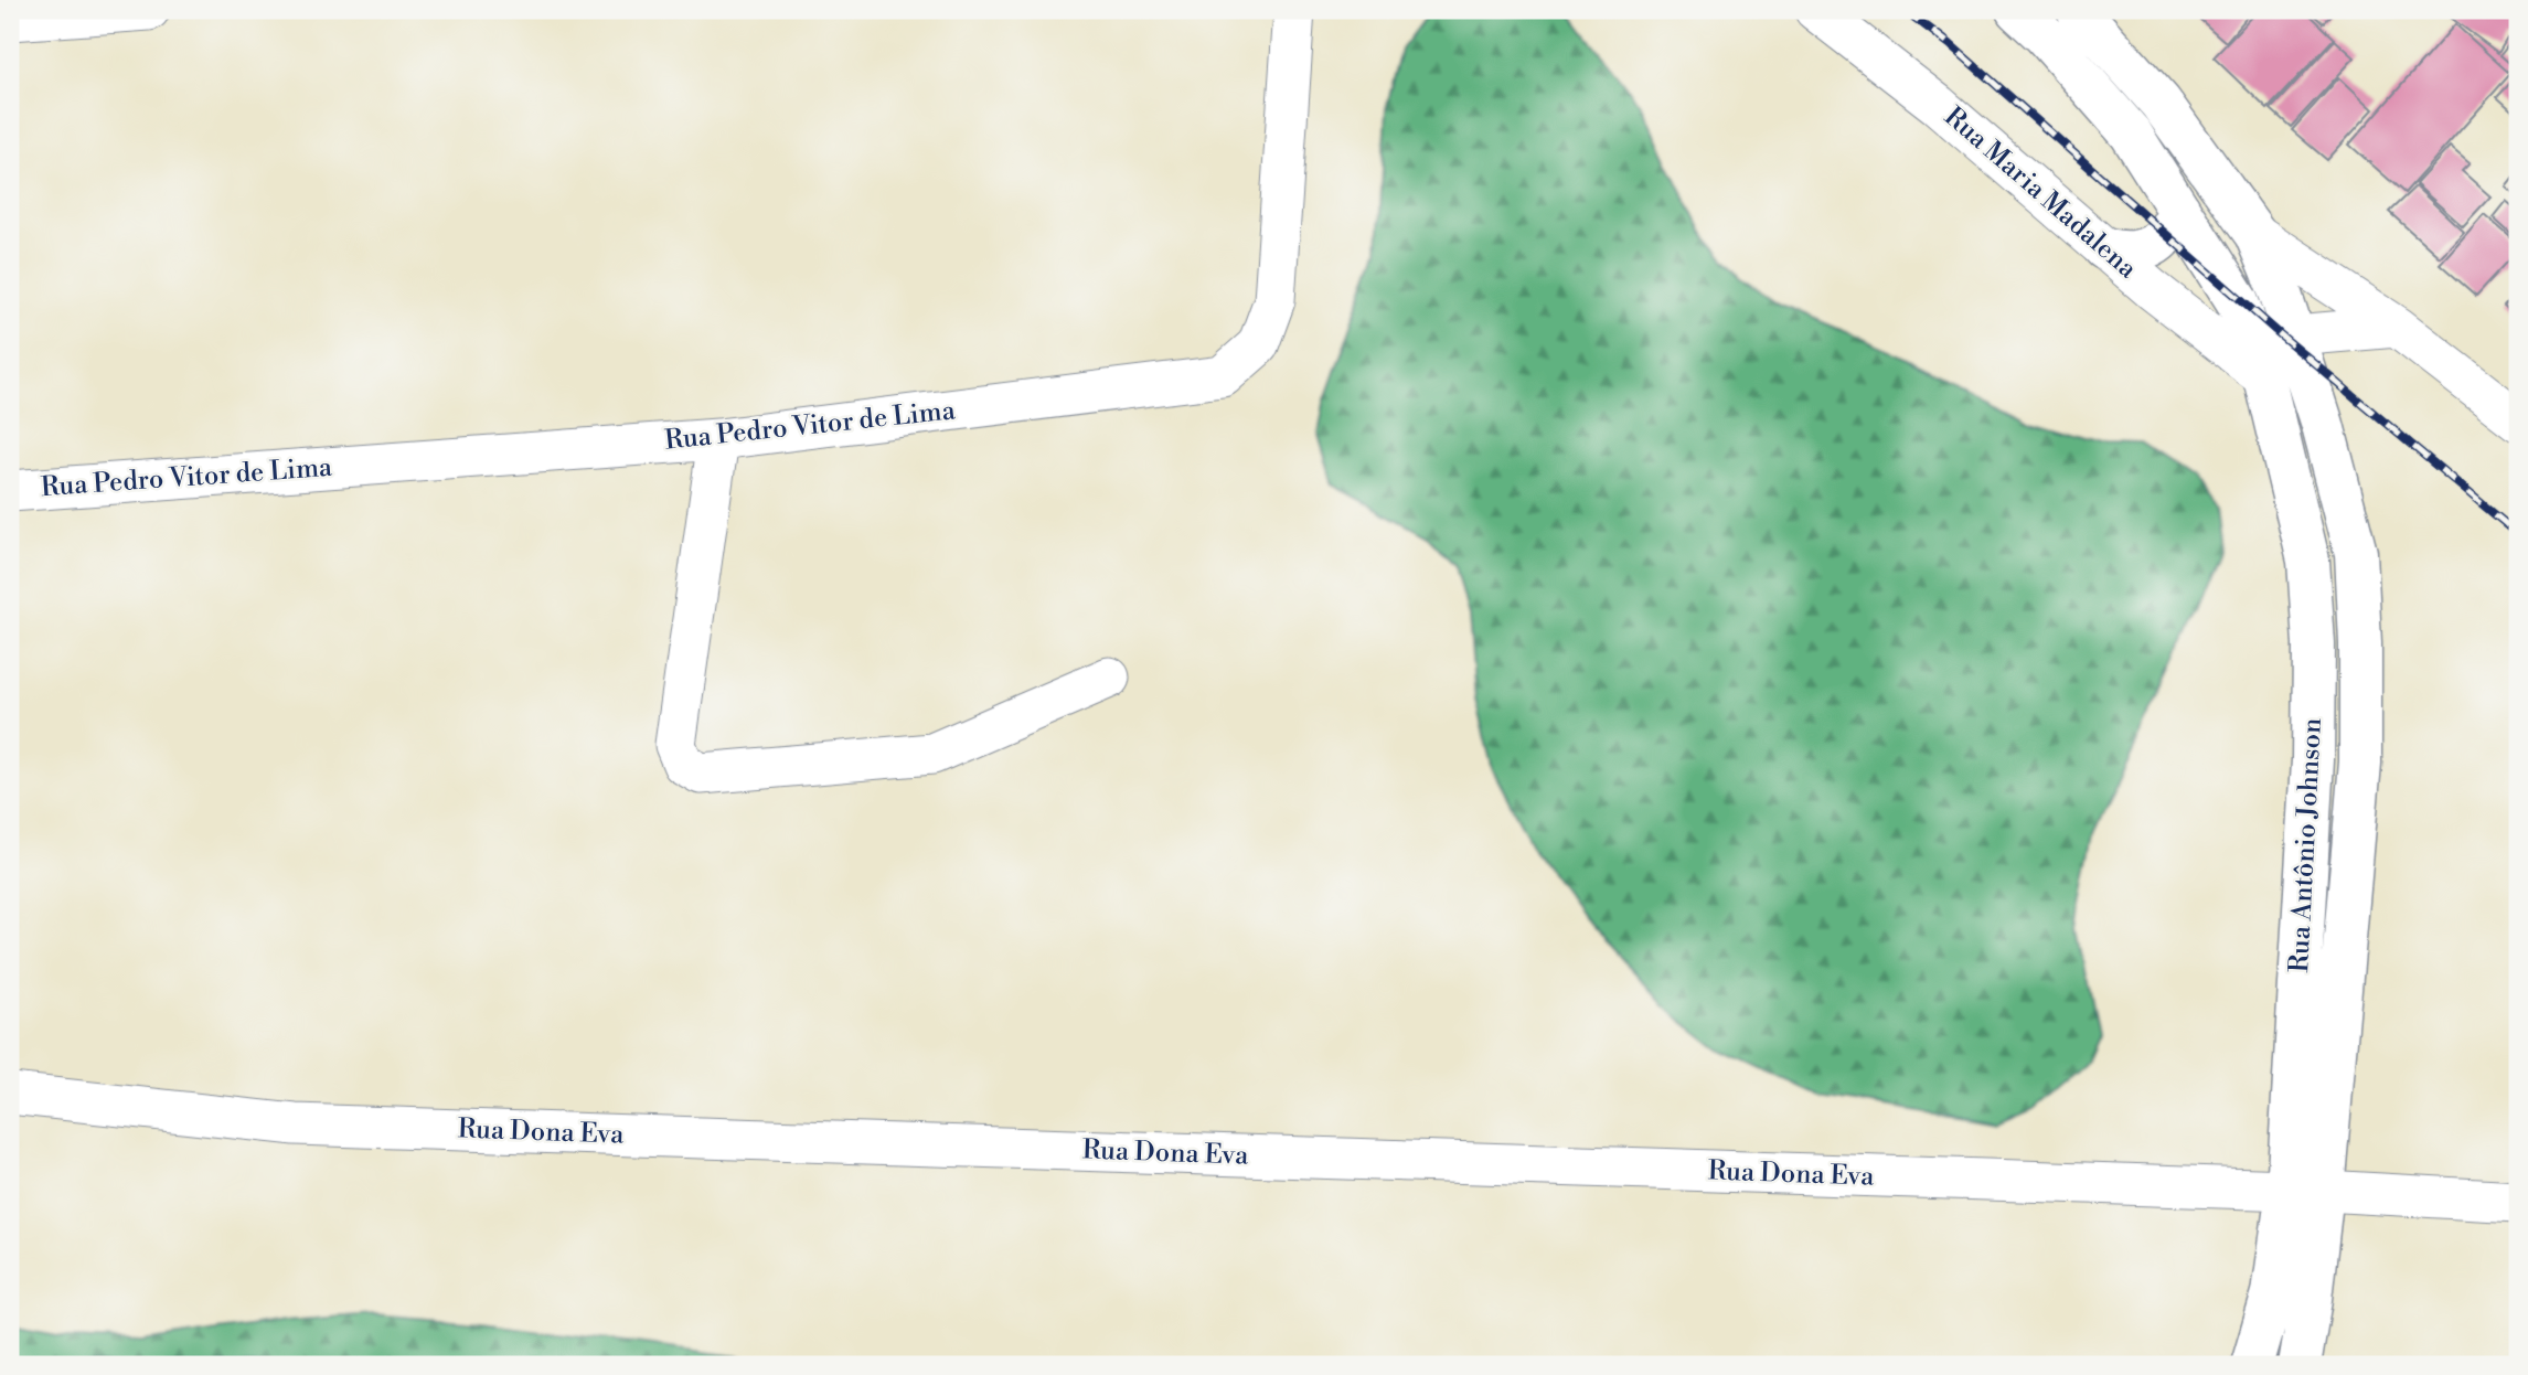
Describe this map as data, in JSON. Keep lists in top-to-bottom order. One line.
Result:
{"streets":{"main road":["Rua Antônio Johnson"],"street":["Rua Maria Madalena","Rua Pedro Vitor de Lima","Rua Dona Eva"]},"crossings":[["Rua Maria Madalena","Rua Antônio Johnson"],["Rua Antônio Johnson","Rua Dona Eva"]]}
